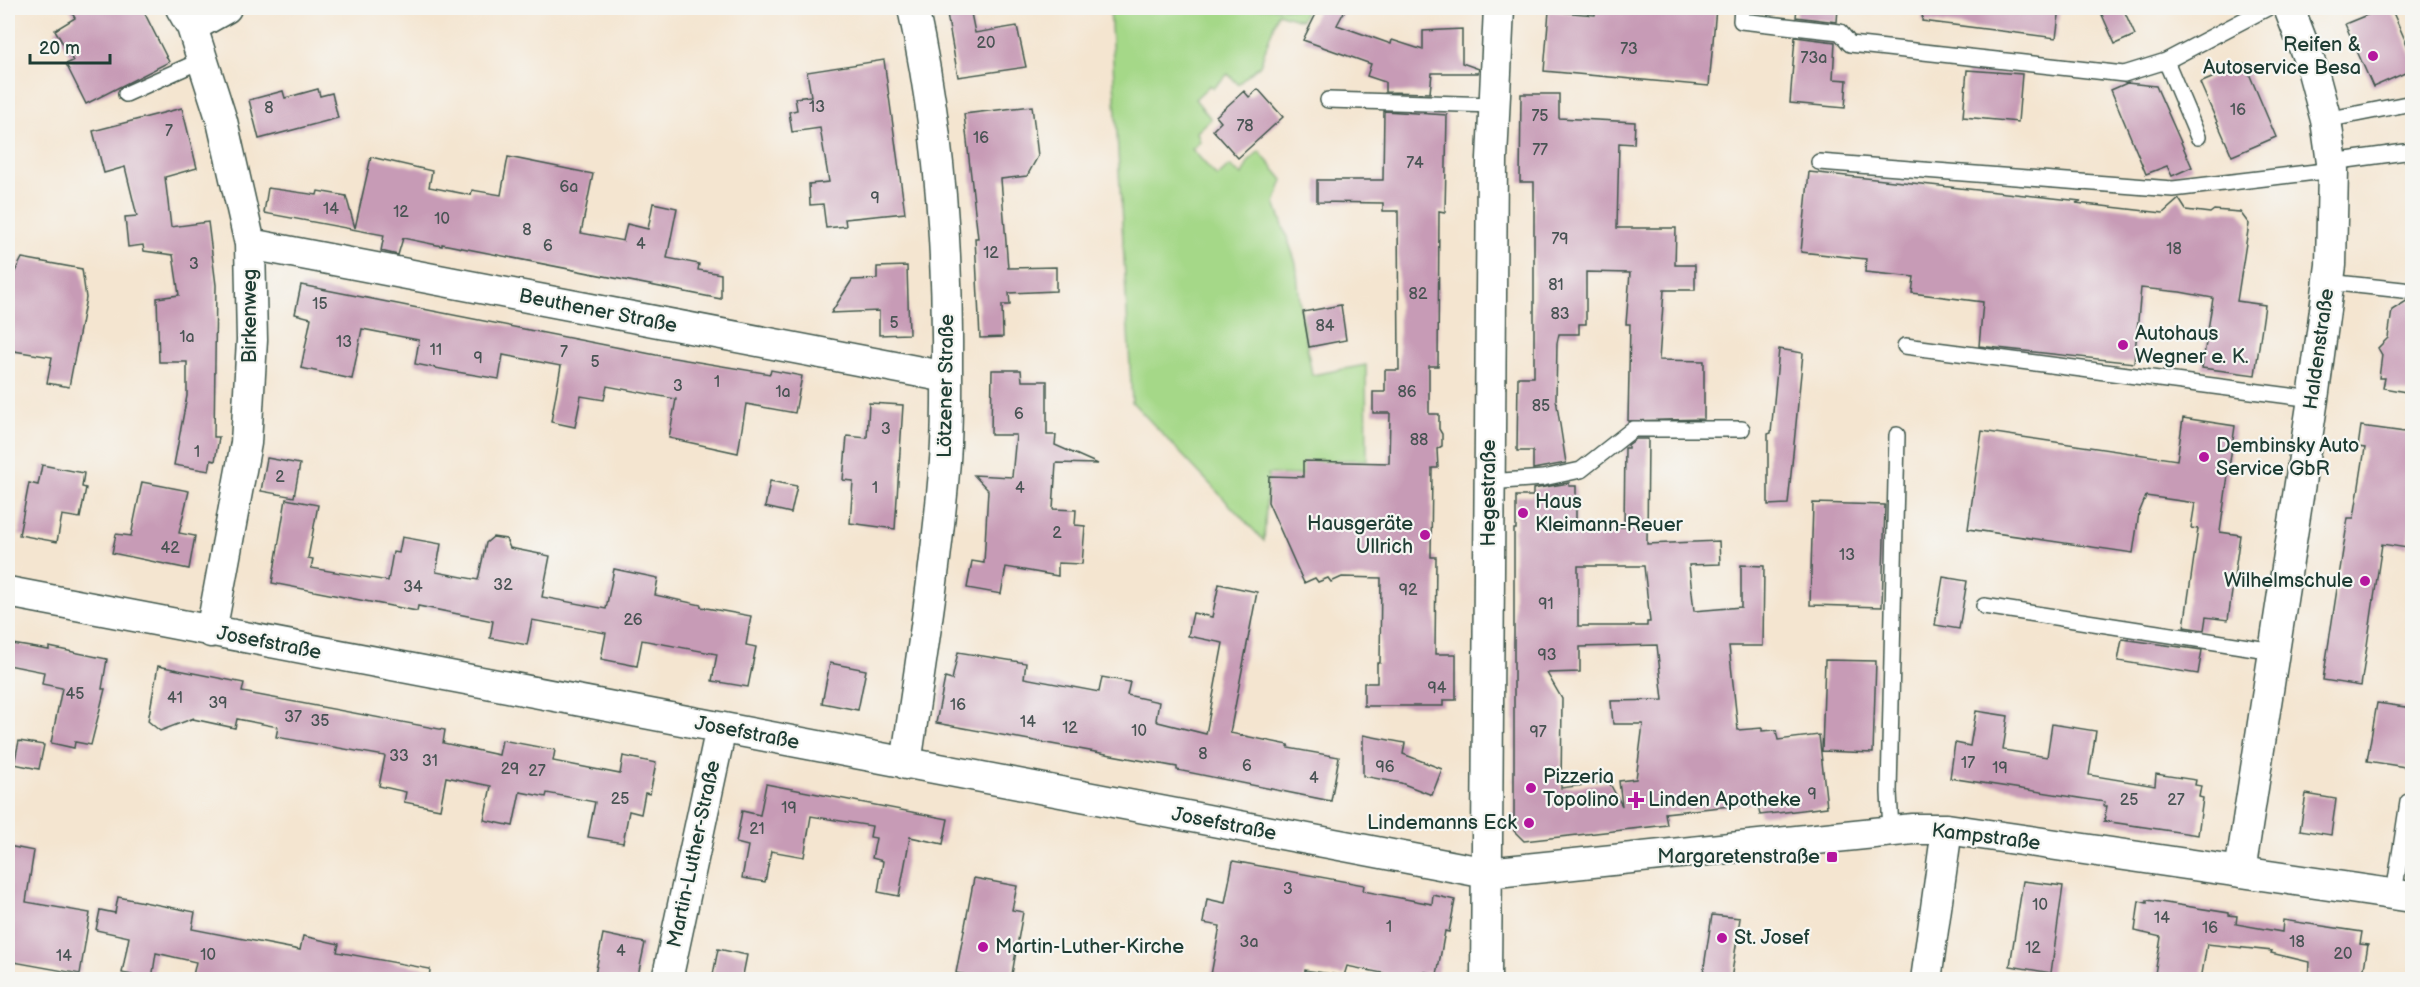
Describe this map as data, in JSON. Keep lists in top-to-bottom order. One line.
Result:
{"streets":{"street":["Beuthener Straße","Birkenweg","Haldenstraße","Lötzener Straße","Hegestraße","Josefstraße","Kampstraße","Martin-Luther-Straße"]},"crossings":[["Beuthener Straße","Birkenweg"],["Beuthener Straße","Lötzener Straße"],["Birkenweg","Josefstraße"],["Haldenstraße","Kampstraße"],["Lötzener Straße","Josefstraße"],["Hegestraße","Josefstraße"],["Hegestraße","Kampstraße"],["Josefstraße","Kampstraße"],["Josefstraße","Martin-Luther-Straße"]],"places":{"other":["Reifen & Autoservice Besa","Autohaus Wegner e. K.","Dembinsky Auto Service GbR","Haus Kleimann-Reuer","Hausgeräte Ullrich","Wilhelmschule","Pizzeria Topolino","Lindemanns Eck","St. Josef","Martin-Luther-Kirche"],"health":["Linden Apotheke"],"transit":["Margaretenstraße"]},"house_numbers":["20","73","73a","13","8","16","75","78","7","16","77","74","6a","9","14","12","10","8","79","4","6","18","12","3","81","82","15","83","5","84","1a","13","11","7","9","5","1","3","1a","86","85","6","3","88","1","2","1","4","2","42","13","32","34","92","91","26","93","94","45","41","39","16","37","35","14","12","10","97","8","33","31","17","6","96","19","29","27","4","9","25","25","27","19","21","3","10","14","1","16","3a","18","12","4","20","10","14"],"scale_bar":"20 m"}
